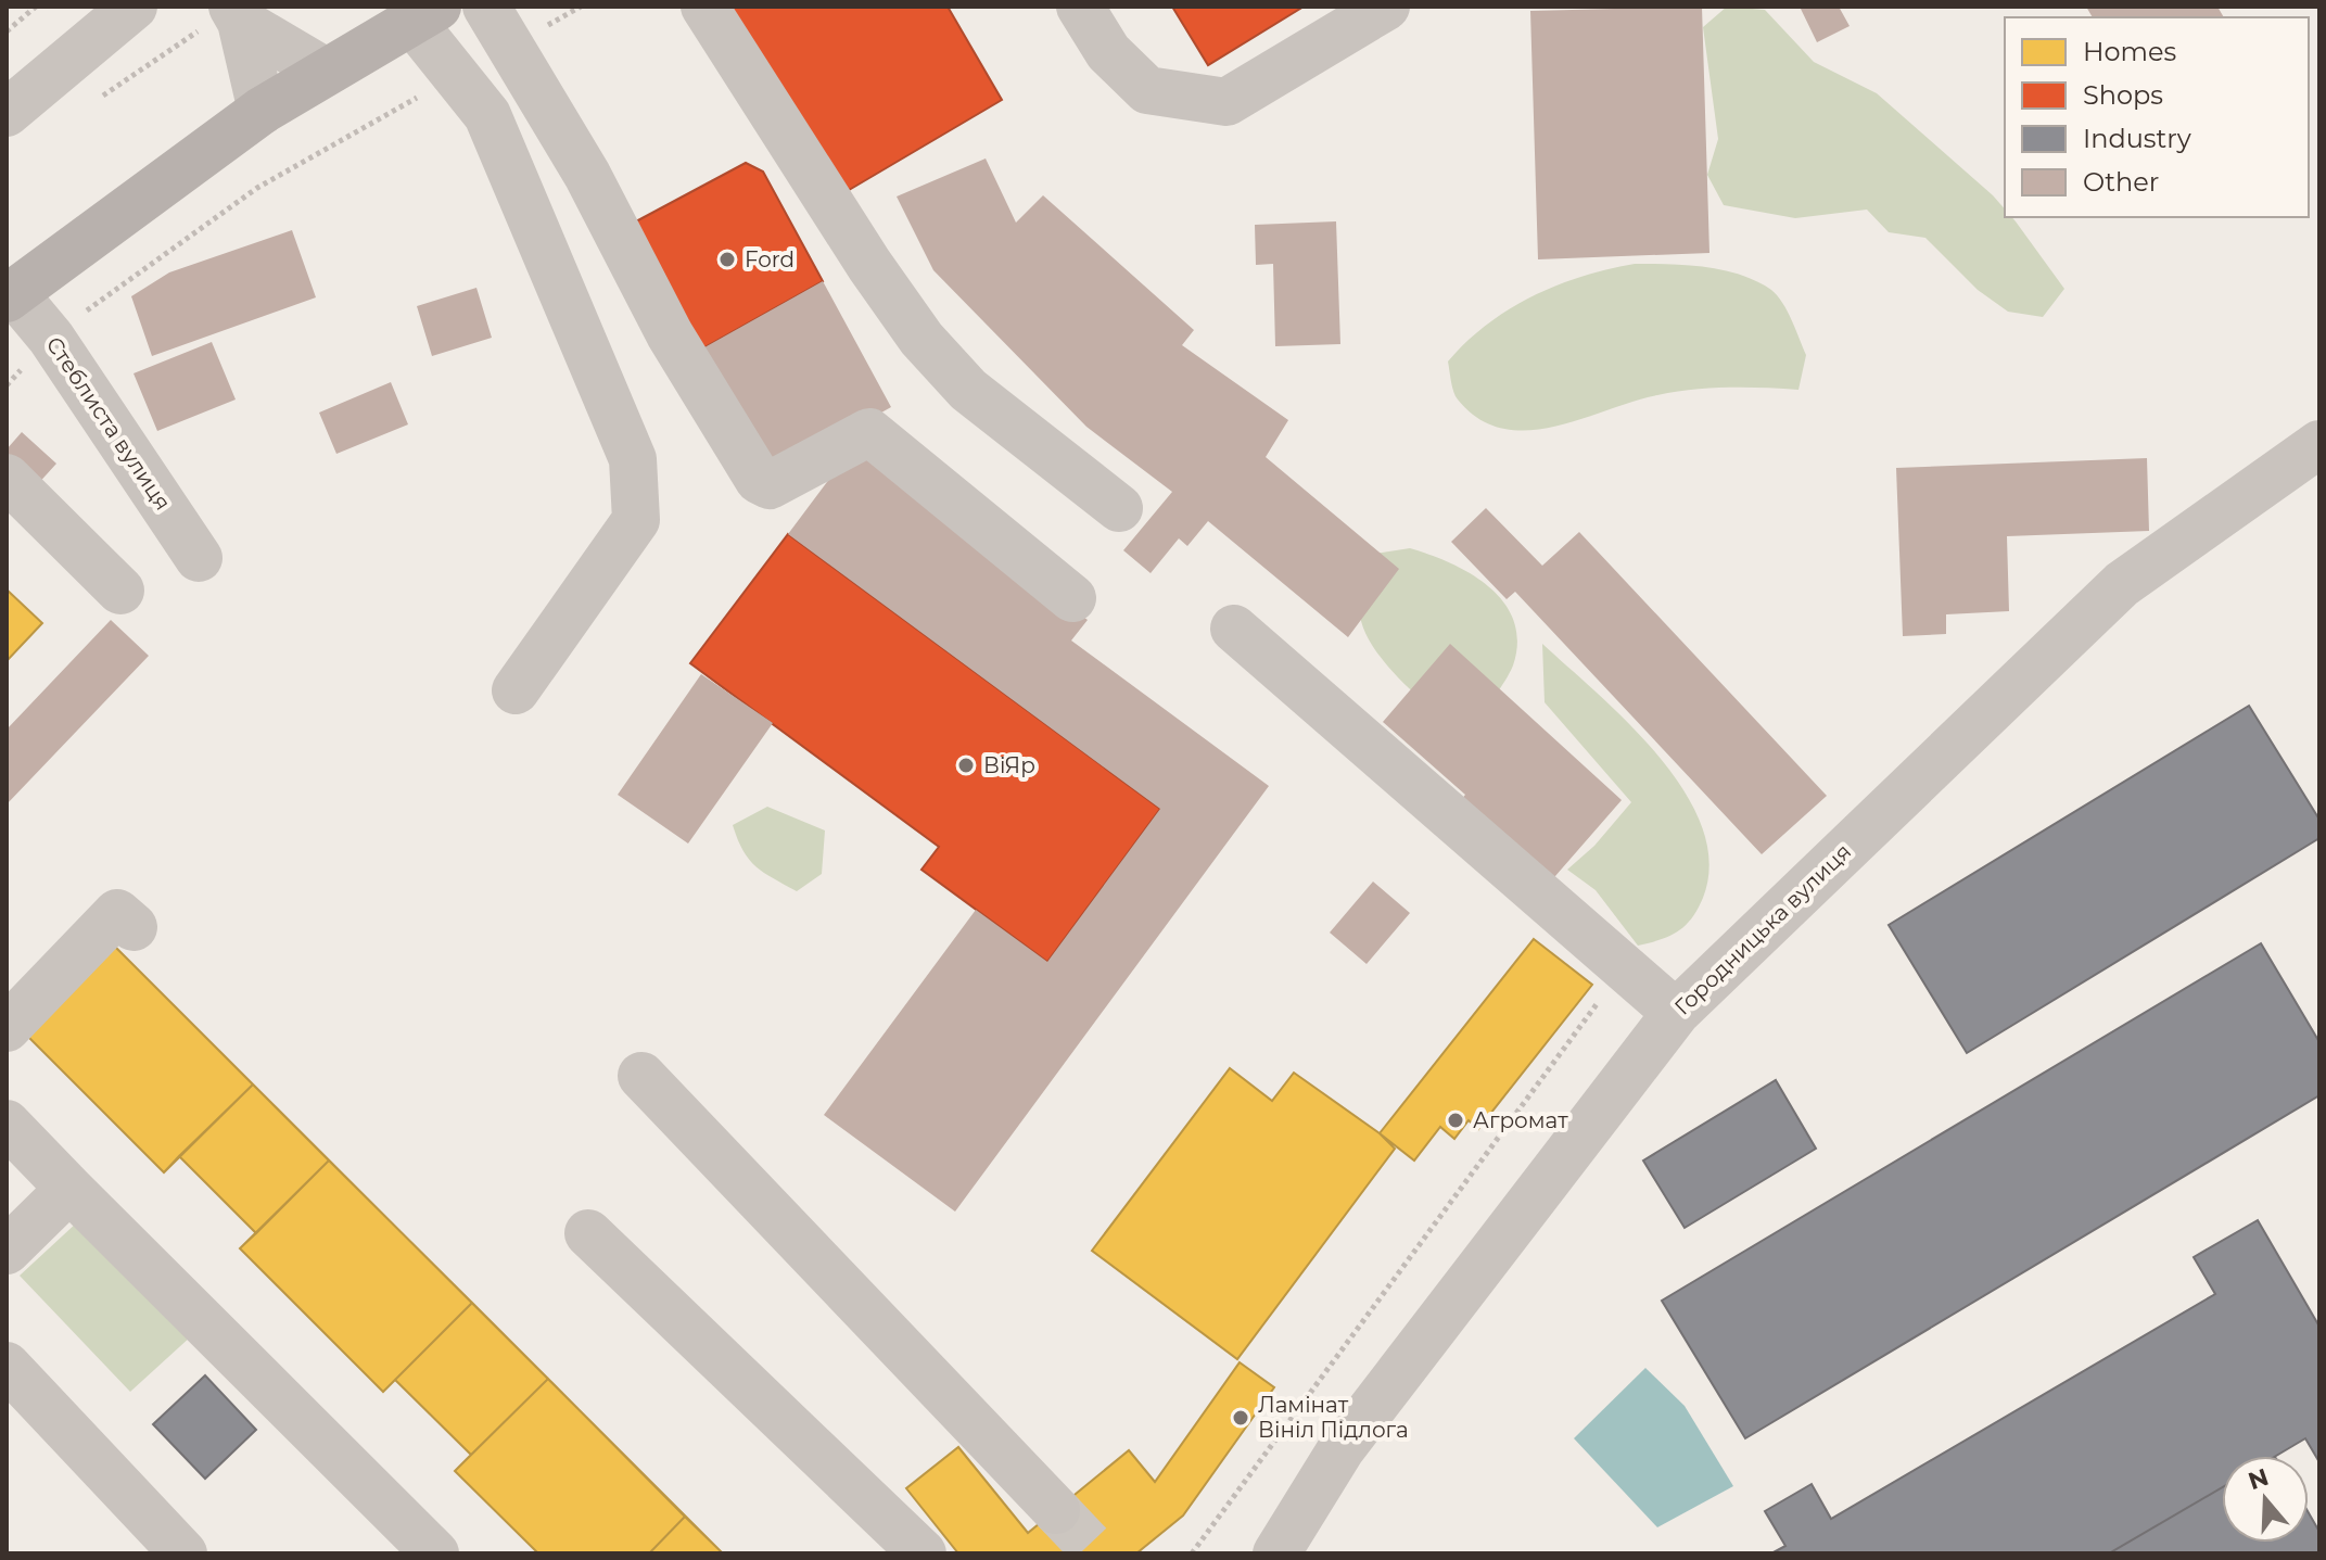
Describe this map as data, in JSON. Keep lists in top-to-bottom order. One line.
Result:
{"streets":{"street":["Стеблиста вулиця","Городницька вулиця"]},"places":["Ford","ВіЯр","Агромат","Ламінат Вініл Підлога"],"legend":["Homes","Shops","Industry","Other"],"north":"top"}
